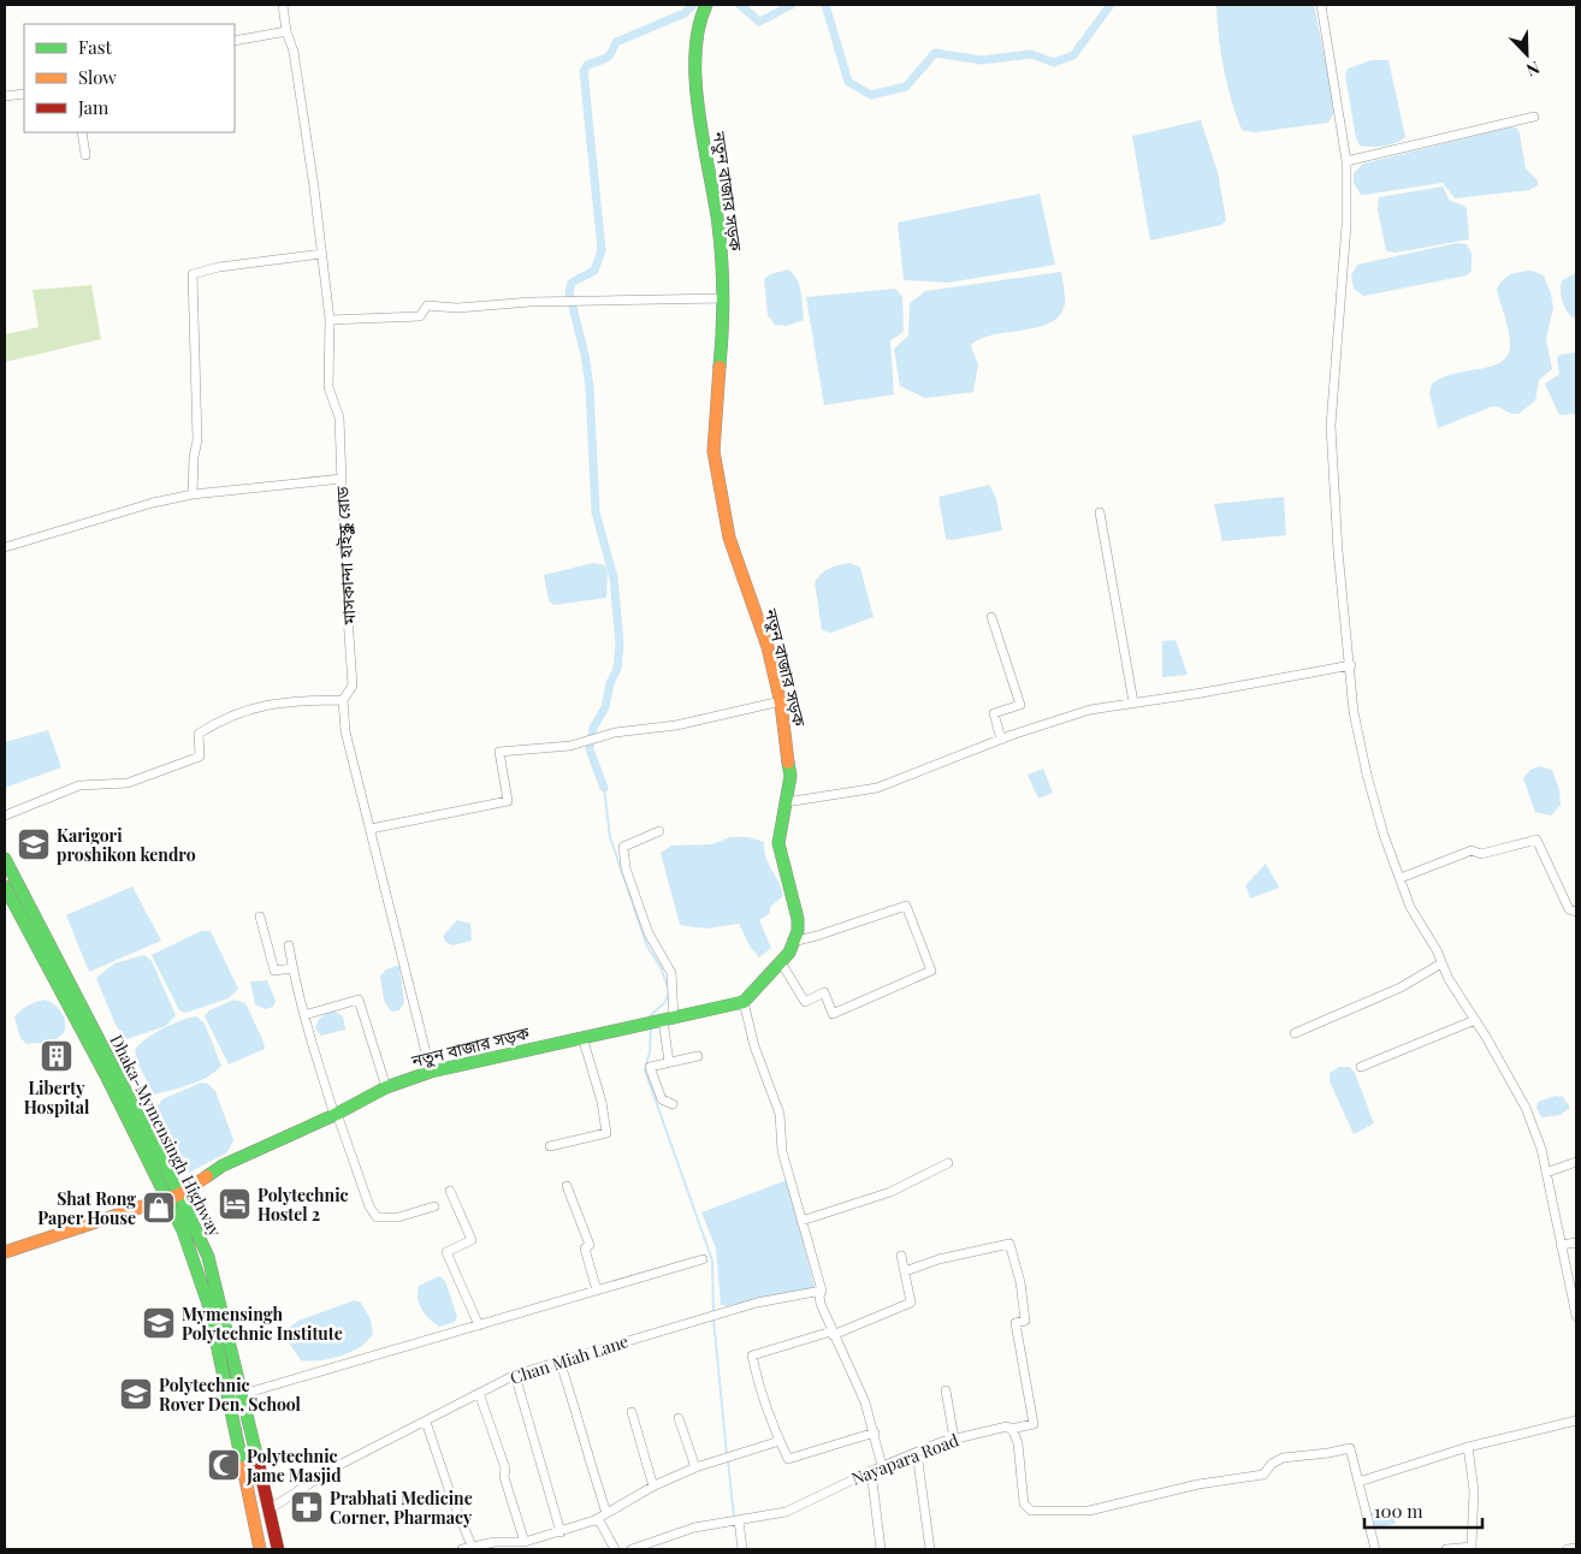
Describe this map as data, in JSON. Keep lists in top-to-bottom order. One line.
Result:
{"streets":{"street":["নতুন বাজার সড়ক","মাসকান্দা হাইস্কুল রোড","Dhaka-Mymensingh Highway","Chan Miah Lane","Nayapara Road"]},"crossings":[["নতুন বাজার সড়ক","মাসকান্দা হাইস্কুল রোড"],["নতুন বাজার সড়ক","Dhaka-Mymensingh Highway"],["Dhaka-Mymensingh Highway","Chan Miah Lane"]],"places":{"school or university":["Karigori proshikon kendro","Mymensingh Polytechnic Institute","Polytechnic Rover Den, School"],"building":["Liberty Hospital"],"hotel":["Polytechnic Hostel 2"],"shop":["Shat Rong Paper House"],"mosque":["Polytechnic Jame Masjid"],"pharmacy":["Prabhati Medicine Corner, Pharmacy"]},"legend":["Fast","Slow","Jam"],"scale_bar":"100 m","north":"bottom right"}
